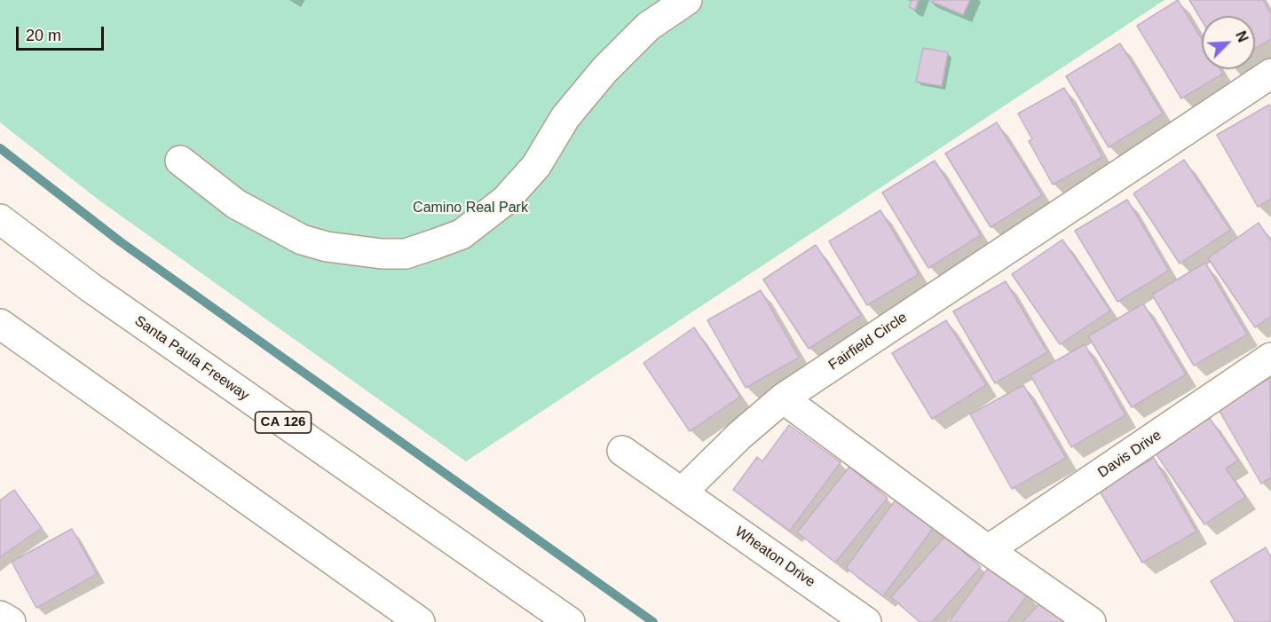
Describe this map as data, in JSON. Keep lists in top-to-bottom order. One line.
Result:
{"streets":{"main road":["Fairfield Circle","Santa Paula Freeway","CA 126","Davis Drive","Wheaton Drive"]},"parks":["Camino Real Park"],"scale_bar":"20 m","north":"top right"}
